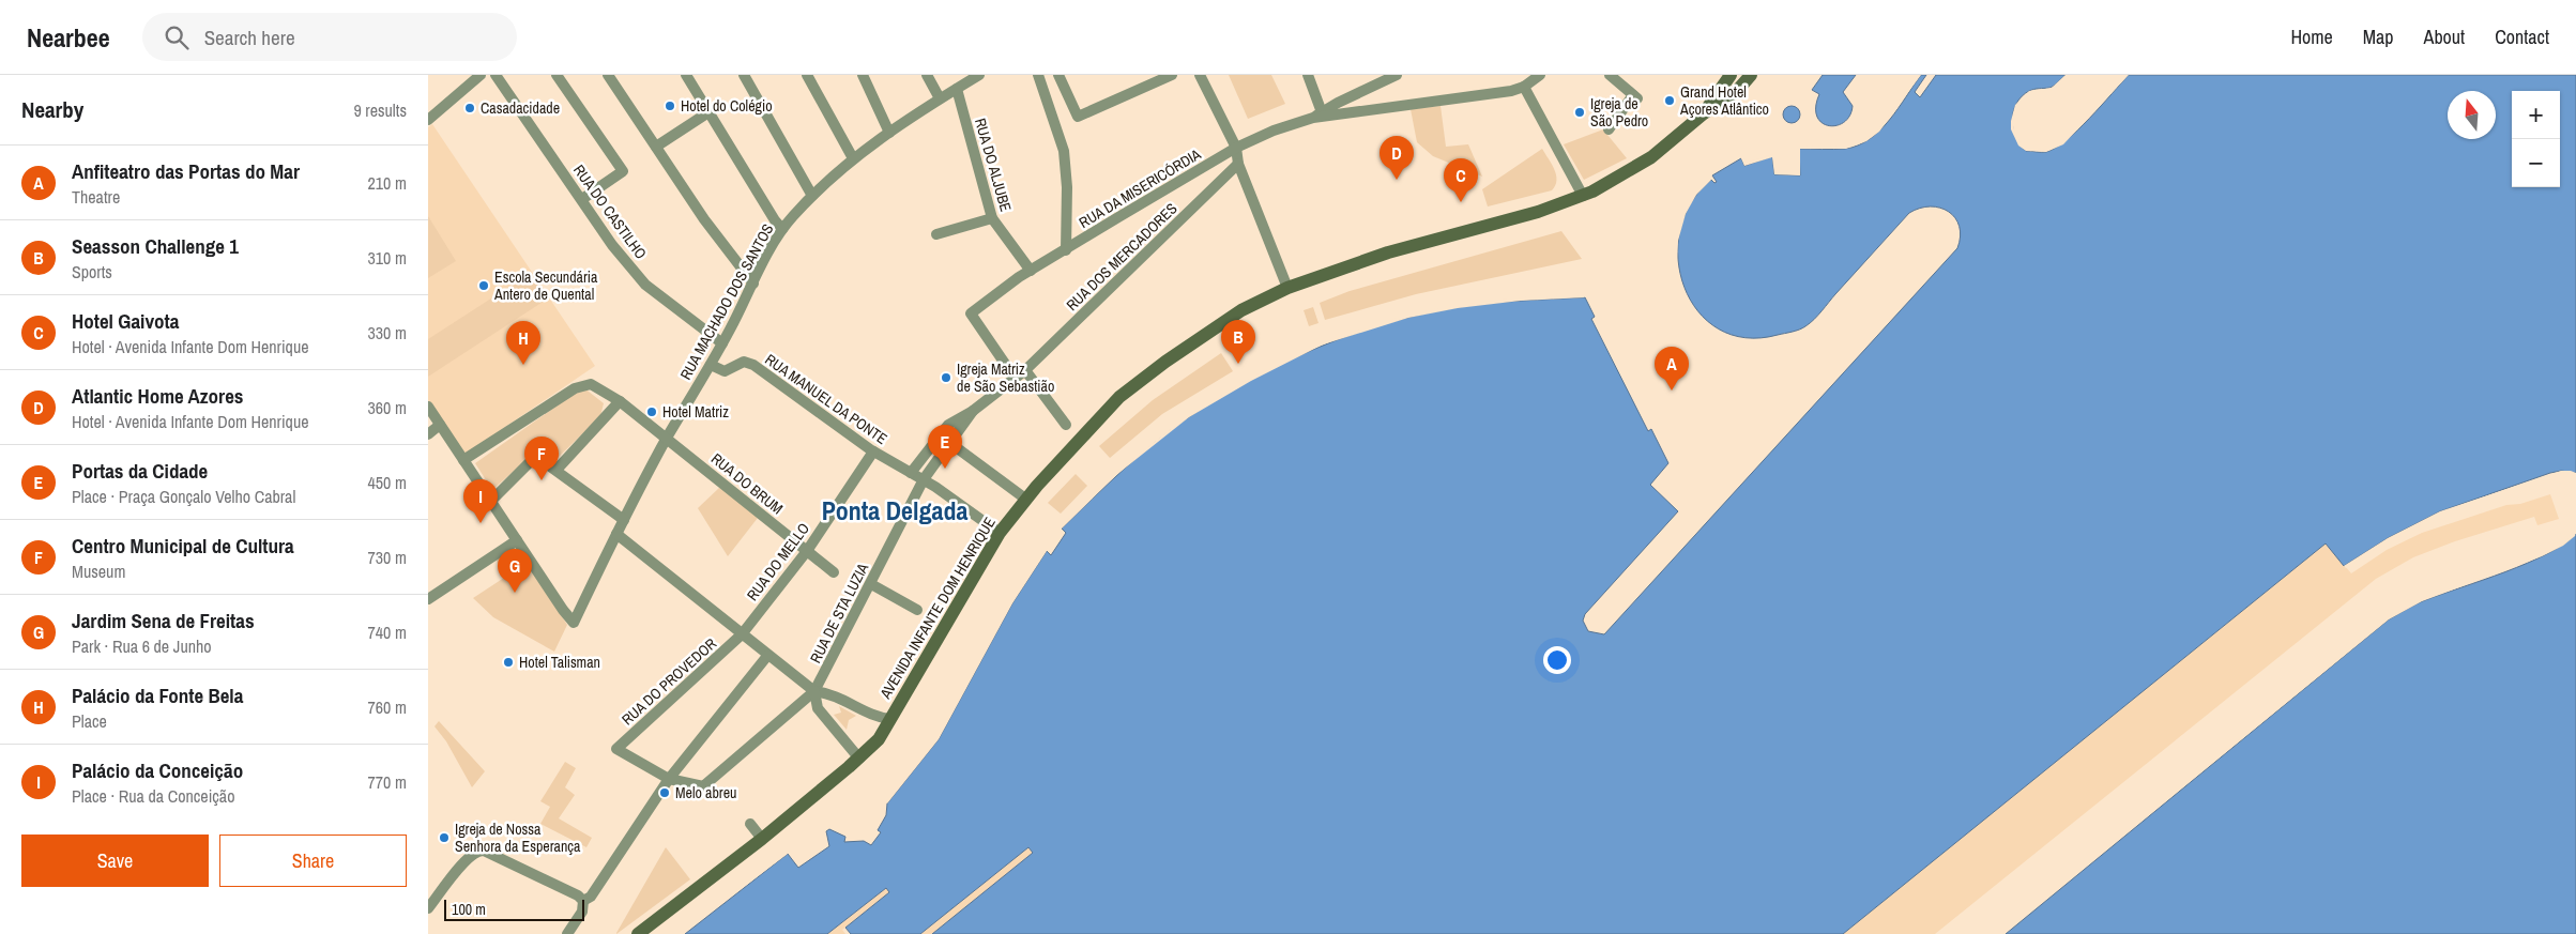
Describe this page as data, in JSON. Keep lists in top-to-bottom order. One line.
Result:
{"streets":{"main road":["AVENIDA INFANTE DOM HENRIQUE"],"street":["RUA DO ALJUBE","RUA DA MISERICÓRDIA","RUA DO CASTILHO","RUA DOS MERCADORES","RUA MACHADO DOS SANTOS","RUA MANUEL DA PONTE","RUA DO BRUM","RUA DO MELLO","RUA DE STA LUZIA","RUA DO PROVEDOR"]},"crossings":[["RUA DO ALJUBE","RUA DA MISERICÓRDIA"],["RUA DO ALJUBE","RUA MACHADO DOS SANTOS"],["RUA DA MISERICÓRDIA","RUA DOS MERCADORES"],["RUA DO CASTILHO","RUA MACHADO DOS SANTOS"],["RUA DOS MERCADORES","RUA DE STA LUZIA"],["RUA MACHADO DOS SANTOS","RUA MANUEL DA PONTE"],["RUA MACHADO DOS SANTOS","RUA DO BRUM"],["RUA MANUEL DA PONTE","RUA DO MELLO"],["RUA MANUEL DA PONTE","AVENIDA INFANTE DOM HENRIQUE"],["RUA MANUEL DA PONTE","RUA DE STA LUZIA"],["RUA DO BRUM","RUA DO MELLO"],["RUA DO MELLO","RUA DO PROVEDOR"]],"districts":["Ponta Delgada"],"places":["Grand Hotel Açores Atlântico","Hotel do Colégio","Casadacidade","Igreja de São Pedro","Escola Secundária Antero de Quental","Igreja Matriz de São Sebastião","Hotel Matriz","Hotel Talisman","Melo abreu","Igreja de Nossa Senhora da Esperança"],"scale_bar":"100 m","north":"top","page":{"header":"Nearbee","search":"Search here","nav":["Home","Map","About","Contact"],"heading":["Nearby","9 results"],"map_buttons":["+","−"],"pins":["D","C","B","H","A","E","F","I","G"],"list":[{"mark":"A","name":"Anfiteatro das Portas do Mar","note":"Theatre","value":"210 m"},{"mark":"B","name":"Seasson Challenge 1","note":"Sports","value":"310 m"},{"mark":"C","name":"Hotel Gaivota","note":"Hotel · Avenida Infante Dom Henrique","value":"330 m"},{"mark":"D","name":"Atlantic Home Azores","note":"Hotel · Avenida Infante Dom Henrique","value":"360 m"},{"mark":"E","name":"Portas da Cidade","note":"Place · Praça Gonçalo Velho Cabral","value":"450 m"},{"mark":"F","name":"Centro Municipal de Cultura","note":"Museum","value":"730 m"},{"mark":"G","name":"Jardim Sena de Freitas","note":"Park · Rua 6 de Junho","value":"740 m"},{"mark":"H","name":"Palácio da Fonte Bela","note":"Place","value":"760 m"},{"mark":"I","name":"Palácio da Conceição","note":"Place · Rua da Conceição","value":"770 m"}],"buttons":["Save","Share"],"scale":"100 m"}}
